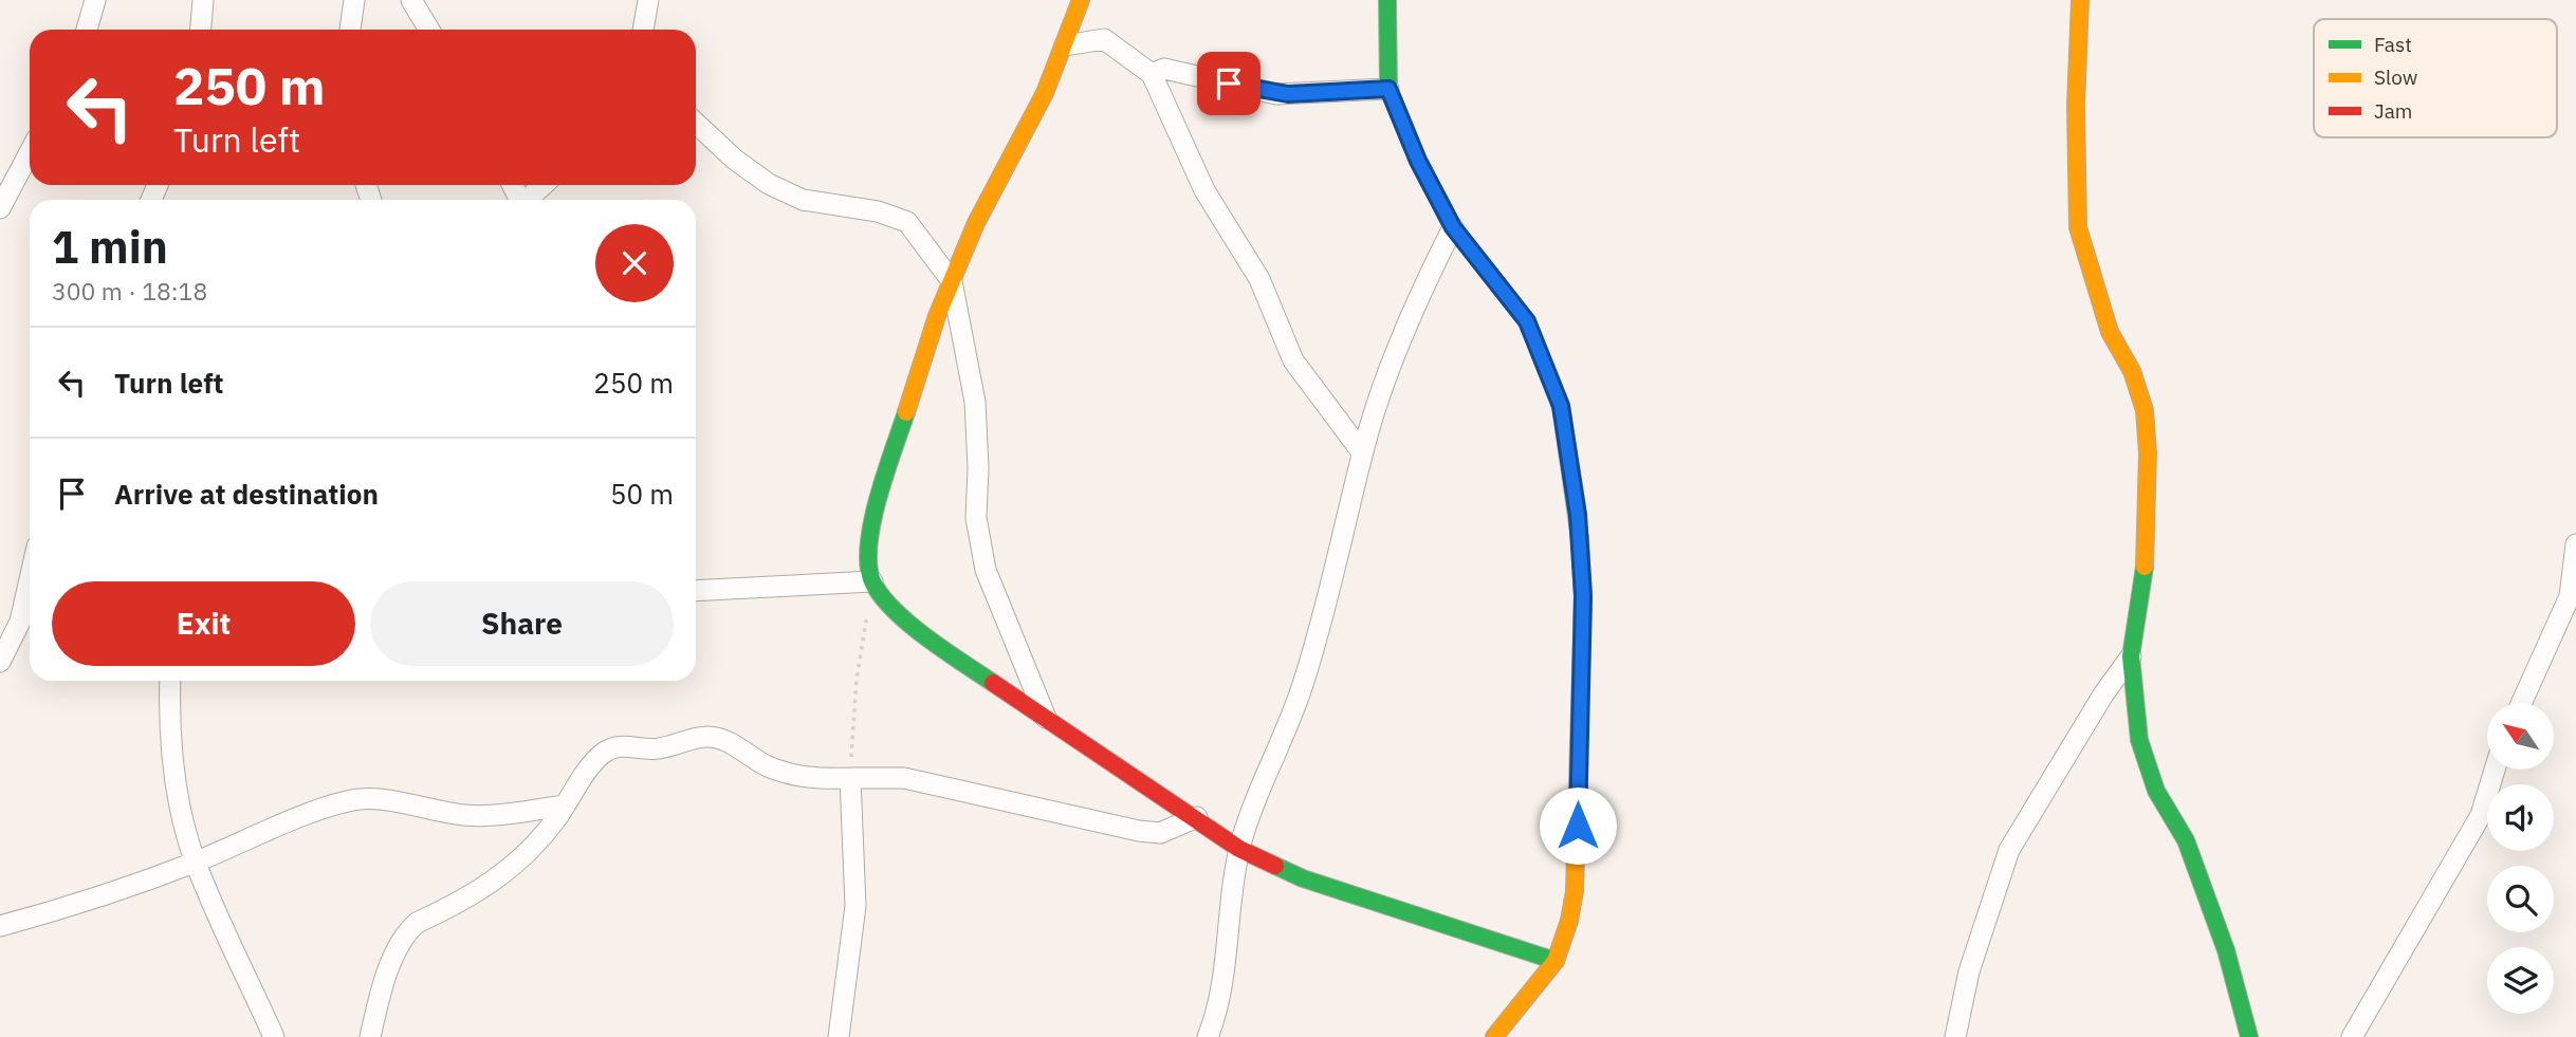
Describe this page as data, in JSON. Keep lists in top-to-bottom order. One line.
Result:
{"legend":["Fast","Slow","Jam"],"north":"top left","page":{"turn":["250 m","Turn left"],"heading":["1 min","300 m · 18:18"],"list":[{"name":"Turn left","value":"250 m"},{"name":"Arrive at destination","value":"50 m"}],"buttons":["Exit","Share"]}}
